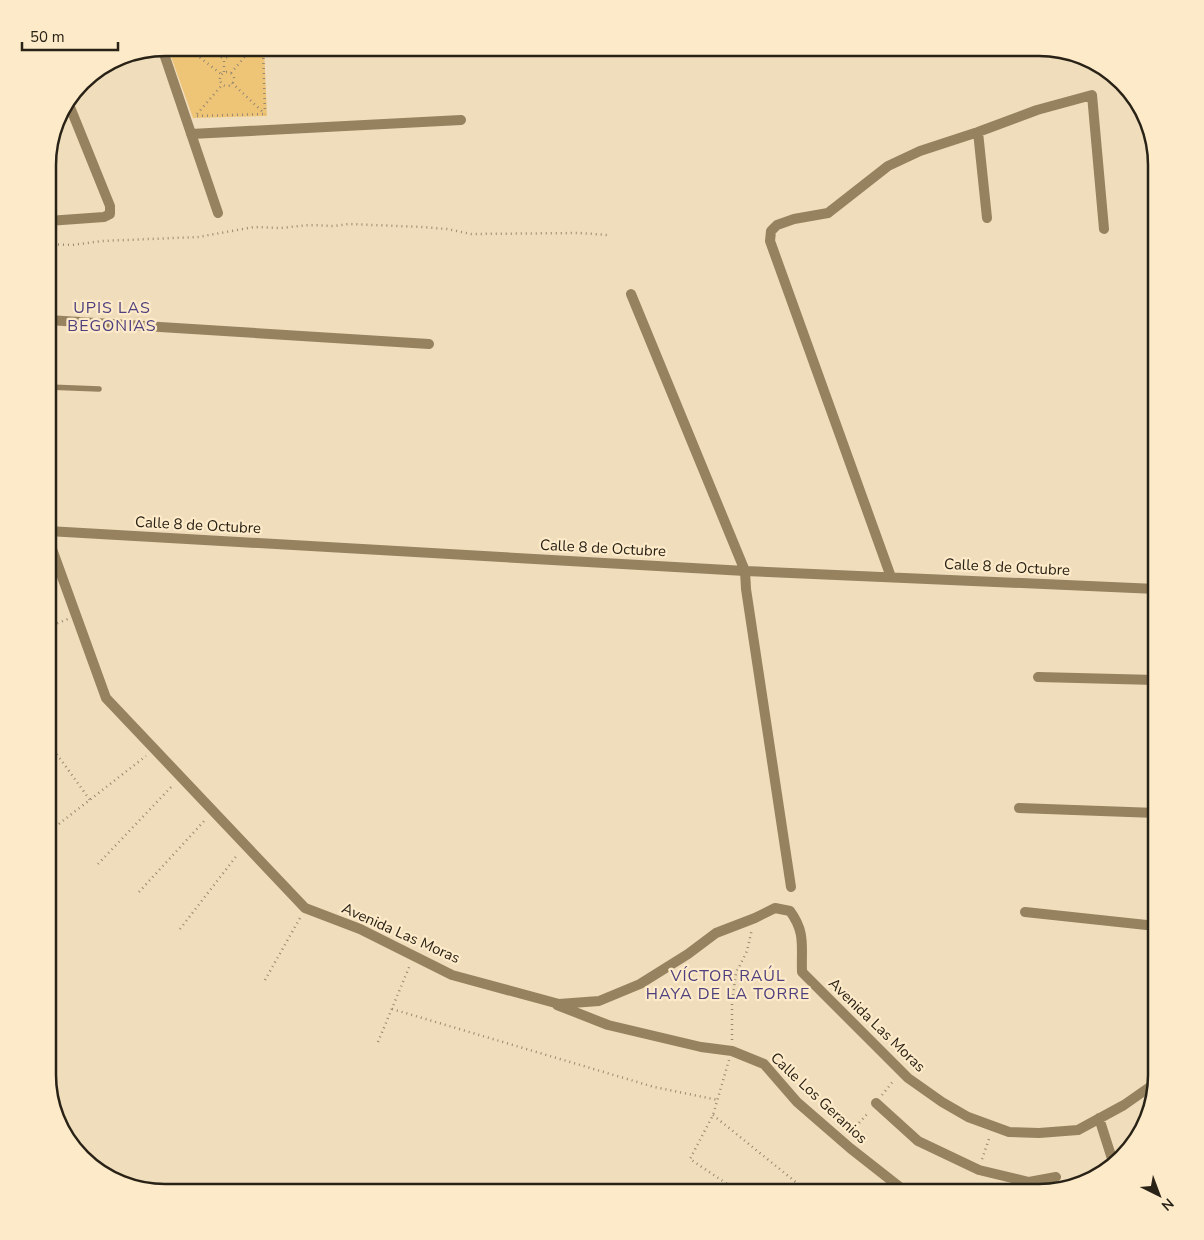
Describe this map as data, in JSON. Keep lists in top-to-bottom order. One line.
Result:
{"streets":{"street":["Calle 8 de Octubre","Avenida Las Moras","Calle Los Geranios"]},"crossings":[["Avenida Las Moras","Calle Los Geranios"]],"districts":["UPIS LAS BEGONIAS","VÍCTOR RAÚL HAYA DE LA TORRE"],"scale_bar":"50 m","north":"bottom right"}
